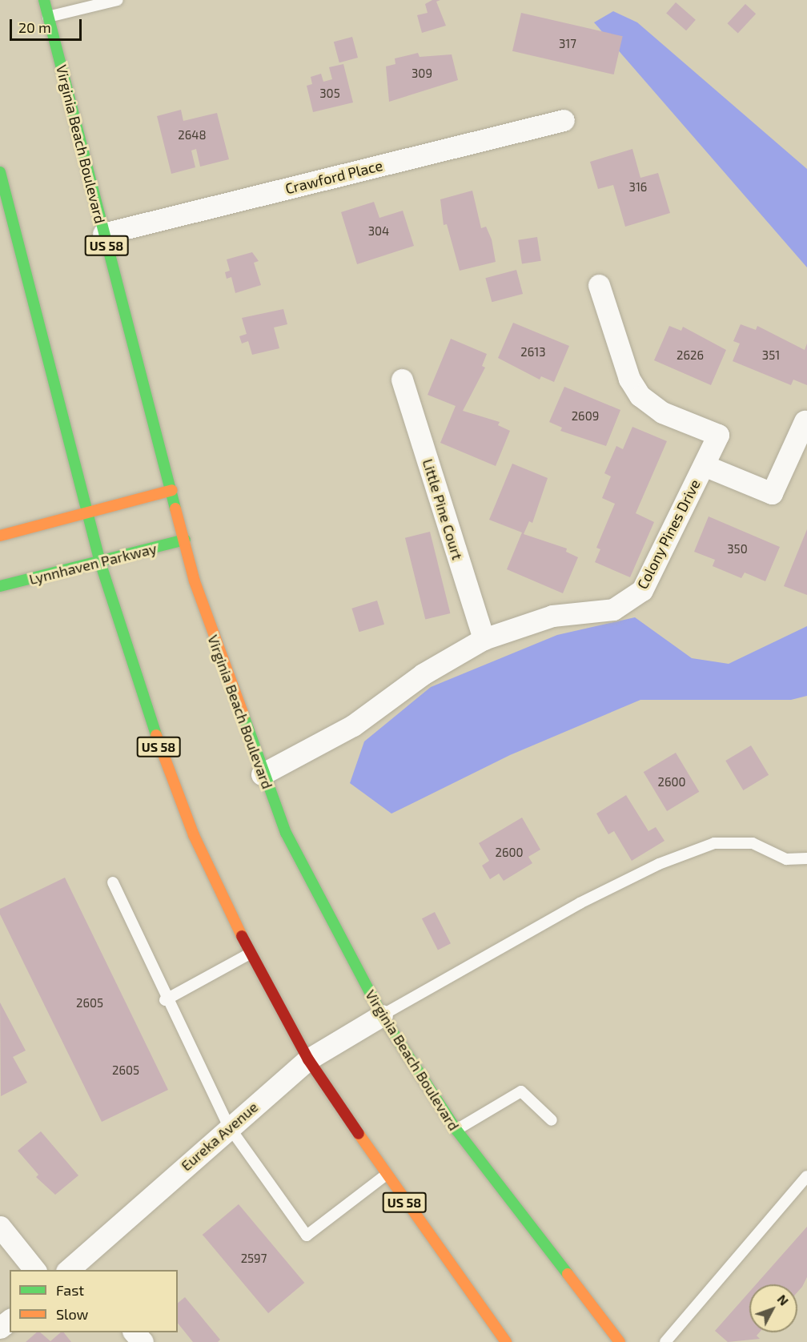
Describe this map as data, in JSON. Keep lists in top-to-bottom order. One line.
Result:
{"streets":{"main road":["Virginia Beach Boulevard","US 58","Lynnhaven Parkway"],"street":["Crawford Place","Little Pine Court","Colony Pines Drive","Eureka Avenue"]},"crossings":[["Virginia Beach Boulevard","Crawford Place"],["Virginia Beach Boulevard","Colony Pines Drive"],["Virginia Beach Boulevard","Lynnhaven Parkway"],["Virginia Beach Boulevard","Eureka Avenue"],["US 58","Lynnhaven Parkway"],["US 58","Eureka Avenue"],["Little Pine Court","Colony Pines Drive"]],"house_numbers":["317","309","305","2648","316","304","2613","2626","351","2609","350","2600","2600","2605","2605","2597"],"legend":["Fast","Slow"],"scale_bar":"20 m","north":"top right"}
